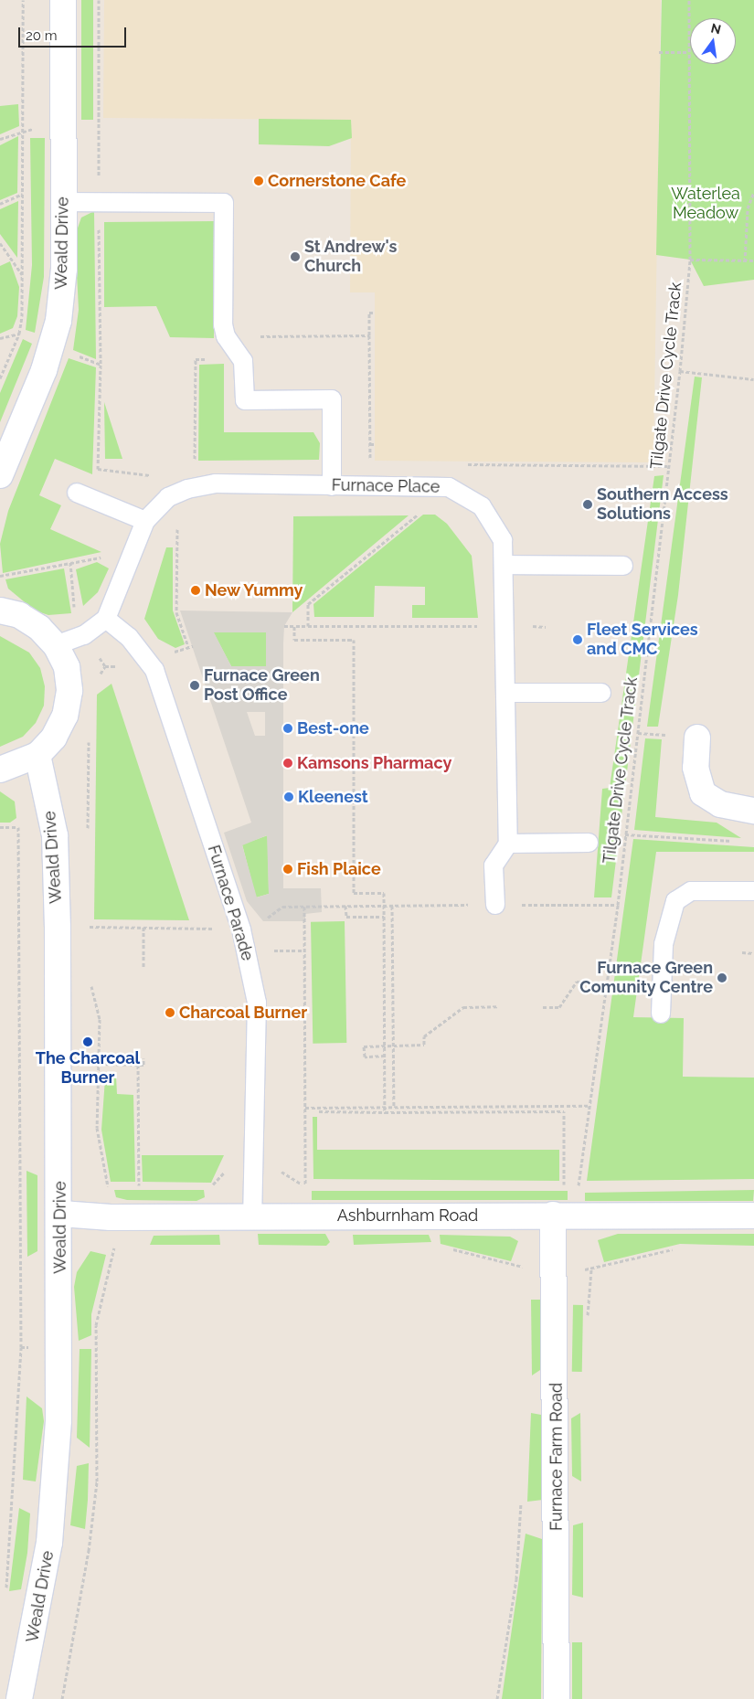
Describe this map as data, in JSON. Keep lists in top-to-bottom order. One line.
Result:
{"streets":{"street":["Weald Drive","Ashburnham Road","Furnace Farm Road"],"lane":["Furnace Place","Furnace Parade"],"path":["Tilgate Drive Cycle Track"]},"crossings":[["Weald Drive","Ashburnham Road"],["Tilgate Drive Cycle Track","Ashburnham Road"],["Tilgate Drive Cycle Track","Furnace Farm Road"],["Furnace Parade","Ashburnham Road"],["Ashburnham Road","Furnace Farm Road"]],"parks":["Waterlea Meadow"],"places":["Cornerstone Cafe","St Andrew's Church","Southern Access Solutions","New Yummy","Fleet Services and CMC","Furnace Green Post Office","Best-one","Kamsons Pharmacy","Kleenest","Fish Plaice","Furnace Green Comunity Centre","Charcoal Burner","The Charcoal Burner"],"scale_bar":"20 m","north":"top"}
